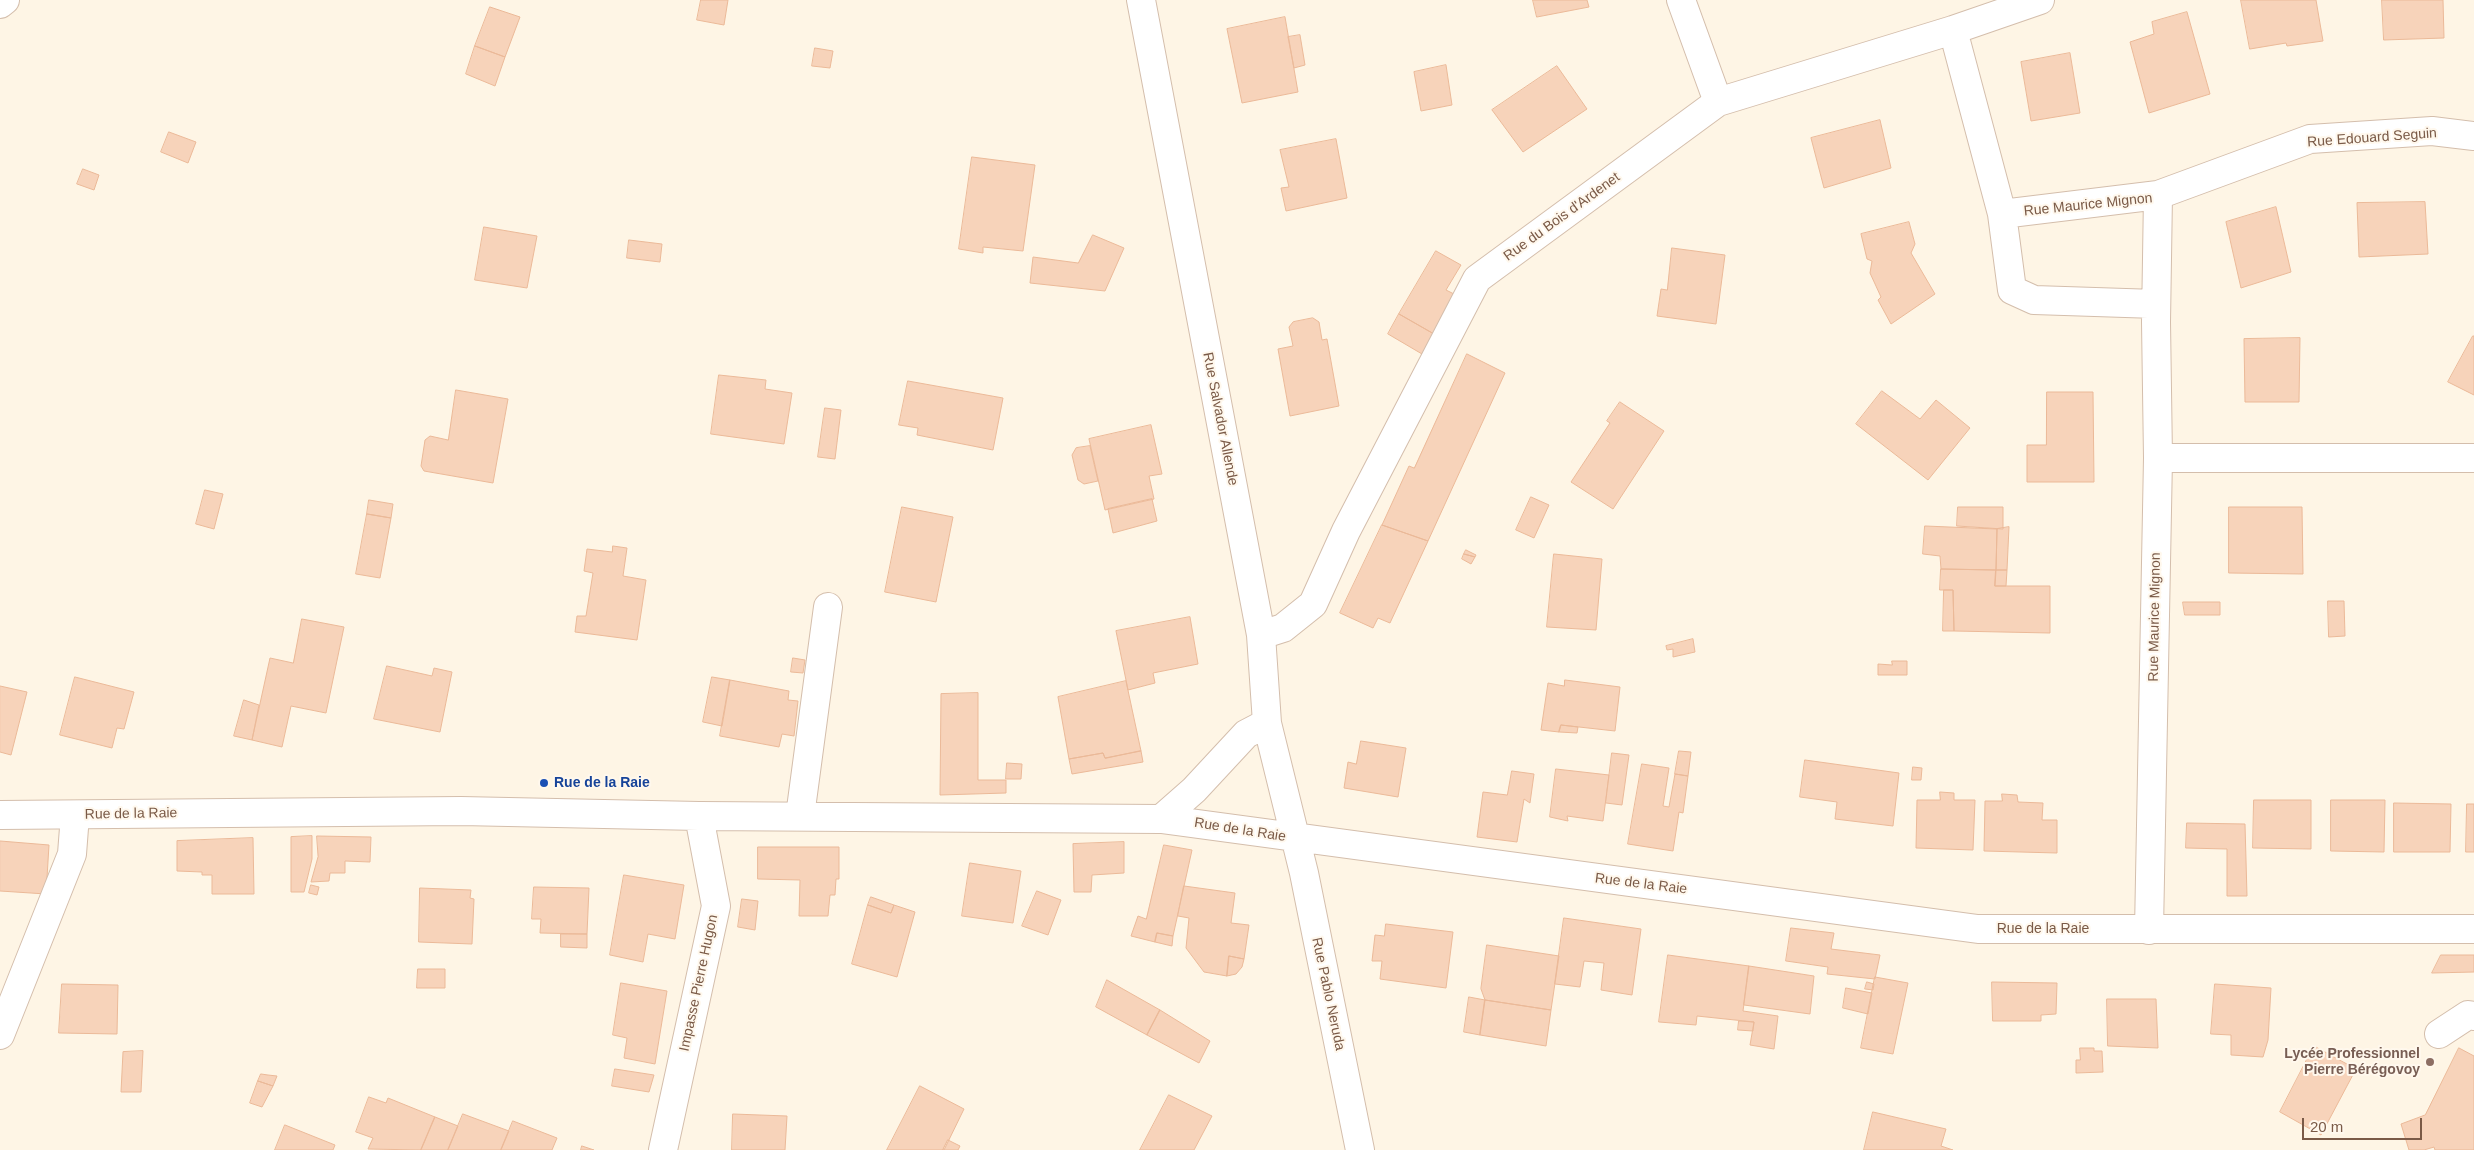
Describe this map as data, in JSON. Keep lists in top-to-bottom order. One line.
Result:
{"streets":{"street":["Rue Edouard Seguin","Rue Maurice Mignon","Rue du Bois d'Ardenet","Rue Salvador Allende","Rue de la Raie","Impasse Pierre Hugon","Rue Pablo Neruda"]},"crossings":[["Rue Edouard Seguin","Rue Maurice Mignon"],["Rue Maurice Mignon","Rue de la Raie"],["Rue du Bois d'Ardenet","Rue Salvador Allende"],["Rue Salvador Allende","Rue de la Raie"],["Rue Salvador Allende","Rue Pablo Neruda"],["Rue de la Raie","Impasse Pierre Hugon"],["Rue de la Raie","Rue Pablo Neruda"]],"places":["Rue de la Raie","Lycée Professionnel Pierre Bérégovoy"],"scale_bar":"20 m"}
